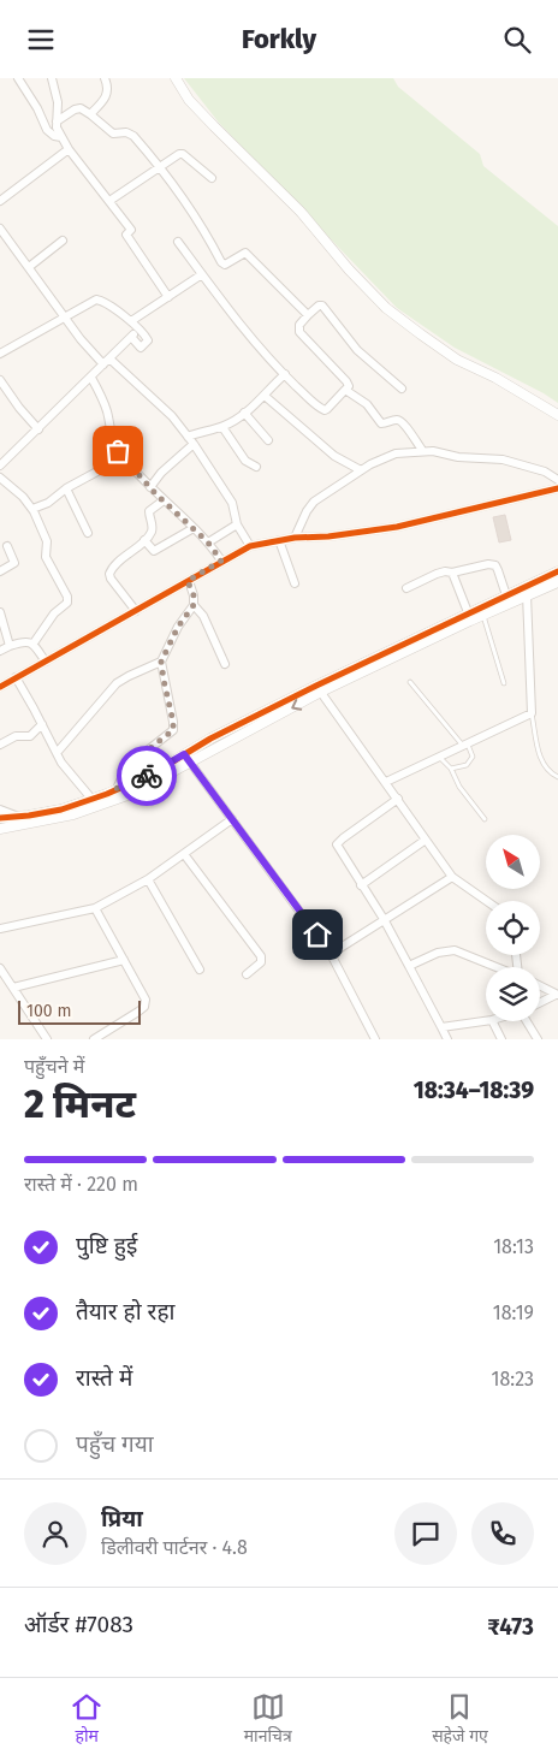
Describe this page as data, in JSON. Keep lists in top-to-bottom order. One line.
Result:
{"scale_bar":"100 m","north":"top left","page":{"header":"Forkly","scale":"100 m","heading":["2 मिनट","पहुँचने में","18:34–18:39"],"panel":["प्रिया","डिलीवरी पार्टनर · 4.8","ऑर्डर #7083","₹473"],"bar":"रास्ते में · 220 m","list":[["पुष्टि हुई","18:13"],["तैयार हो रहा","18:19"],["रास्ते में","18:23"],"पहुँच गया"],"tabs":["होम","मानचित्र","सहेजे गए"]}}
